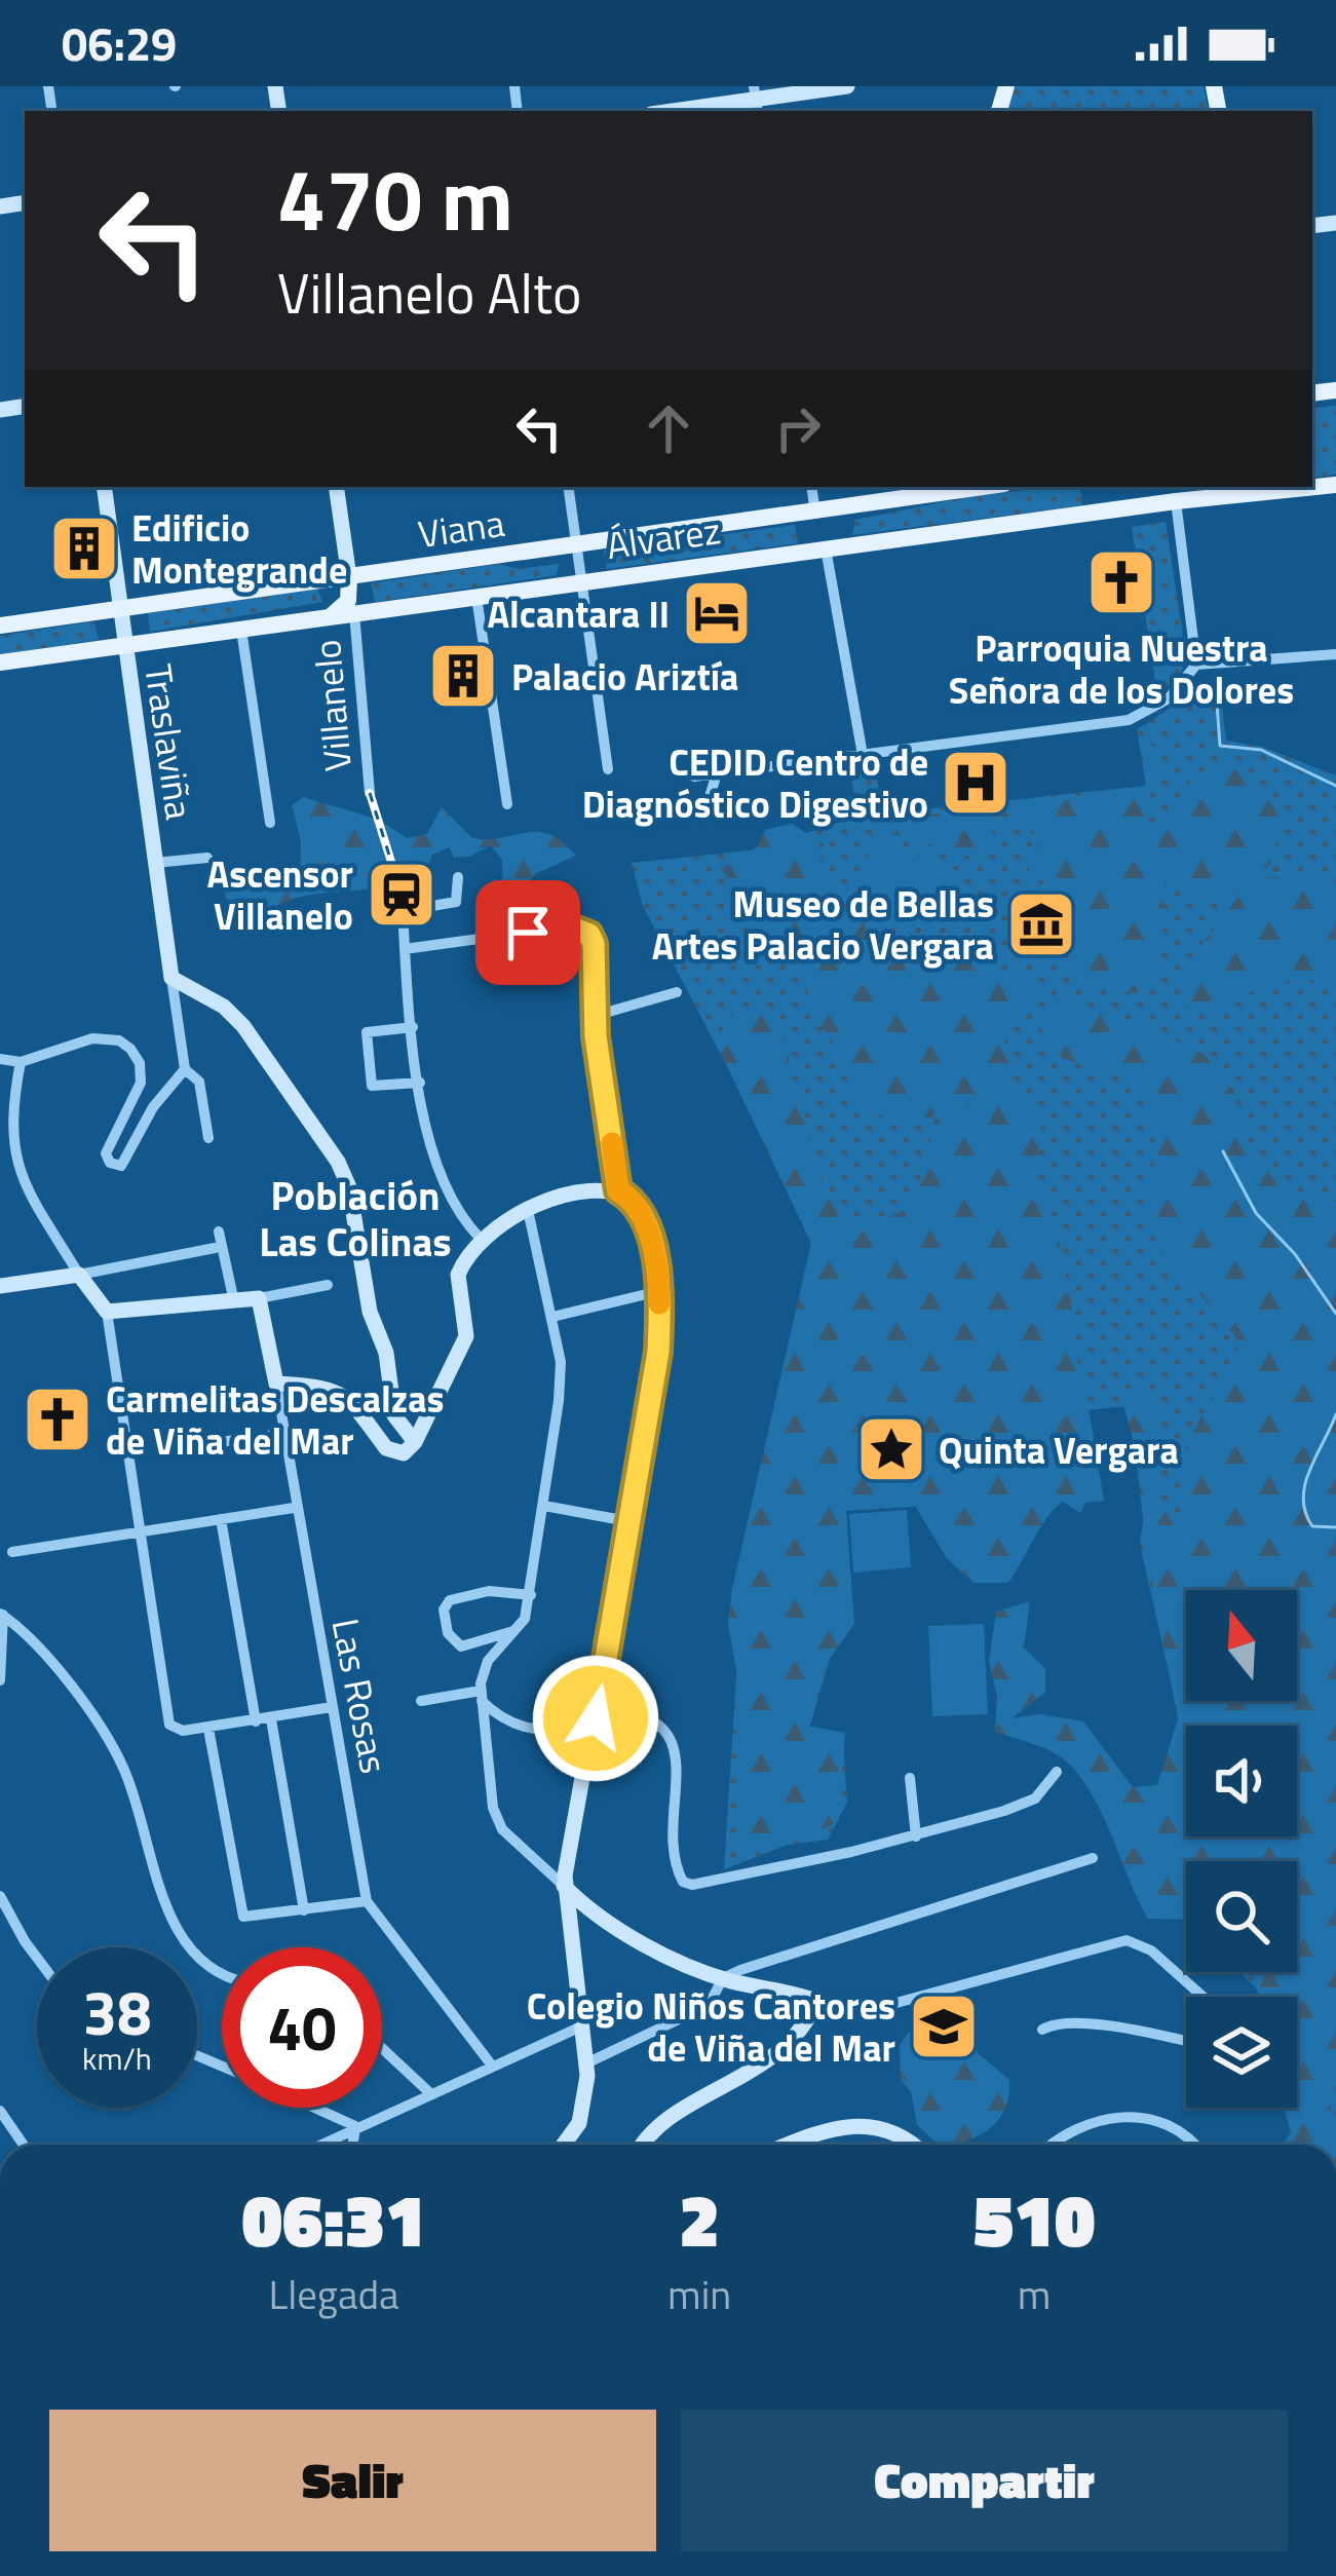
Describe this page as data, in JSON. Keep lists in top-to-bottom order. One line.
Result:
{"streets":{"main road":["Viana","Álvarez"],"street":["Villanelo","Traslaviña","Las Rosas"]},"crossings":[["Viana","Traslaviña"],["Álvarez","Villanelo"],["Álvarez","Traslaviña"]],"districts":["Población Las Colinas"],"places":{"building":["Edificio Montegrande","Palacio Ariztía"],"church":["Parroquia Nuestra Señora de los Dolores","Carmelitas Descalzas de Viña del Mar"],"hotel":["Alcantara II"],"hospital":["CEDID Centro de Diagnóstico Digestivo"],"station":["Ascensor Villanelo"],"museum":["Museo de Bellas Artes Palacio Vergara"],"place":["Quinta Vergara"],"school or university":["Colegio Niños Cantores de Viña del Mar"]},"north":"top","page":{"status":"06:29","turn":["470 m","Villanelo Alto"],"speed":"38 km/h","limit":"40","eta":["06:31","Llegada","2","min","510","m"],"buttons":["Salir","Compartir"]}}
